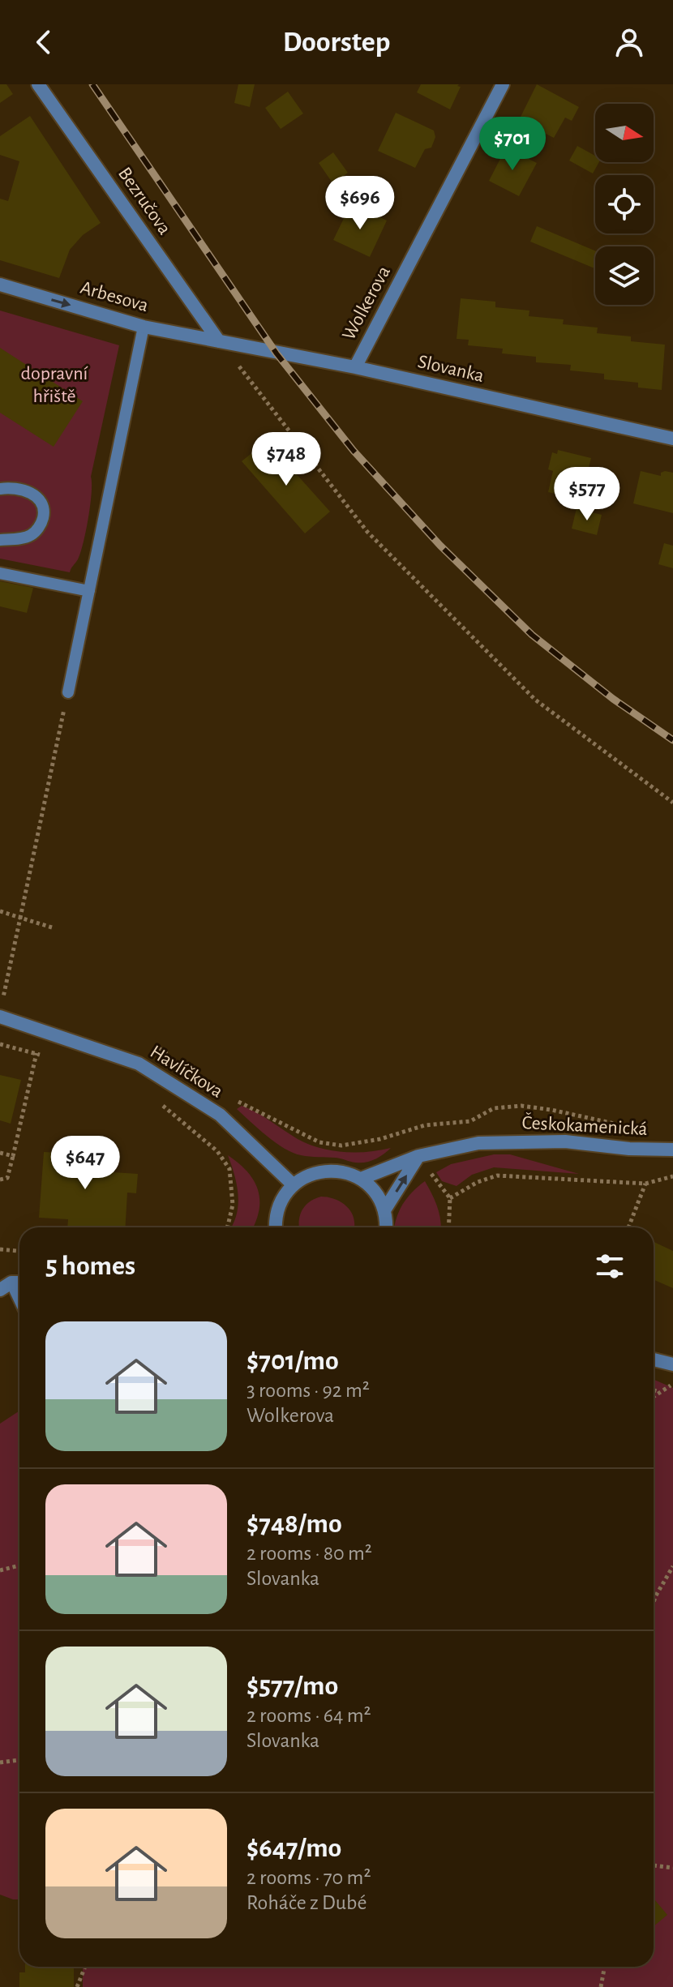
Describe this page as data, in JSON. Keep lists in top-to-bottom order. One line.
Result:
{"streets":{"street":["Bezručova","Arbesova","Wolkerova","Slovanka","Havlíčkova","Českokamenická"]},"crossings":[["Bezručova","Arbesova"],["Bezručova","Slovanka"],["Arbesova","Slovanka"],["Wolkerova","Slovanka"]],"one_way":["Arbesova"],"parks":["dopravní hřiště"],"north":"right","page":{"header":"Doorstep","price":["$701","$696","$748","$577","$647"],"heading":"5 homes","list":[{"name":"$701/mo","note":"3 rooms · 92 m² · Wolkerova"},{"name":"$748/mo","note":"2 rooms · 80 m² · Slovanka"},{"name":"$577/mo","note":"2 rooms · 64 m² · Slovanka"},{"name":"$647/mo","note":"2 rooms · 70 m² · Roháče z Dubé"}]}}
